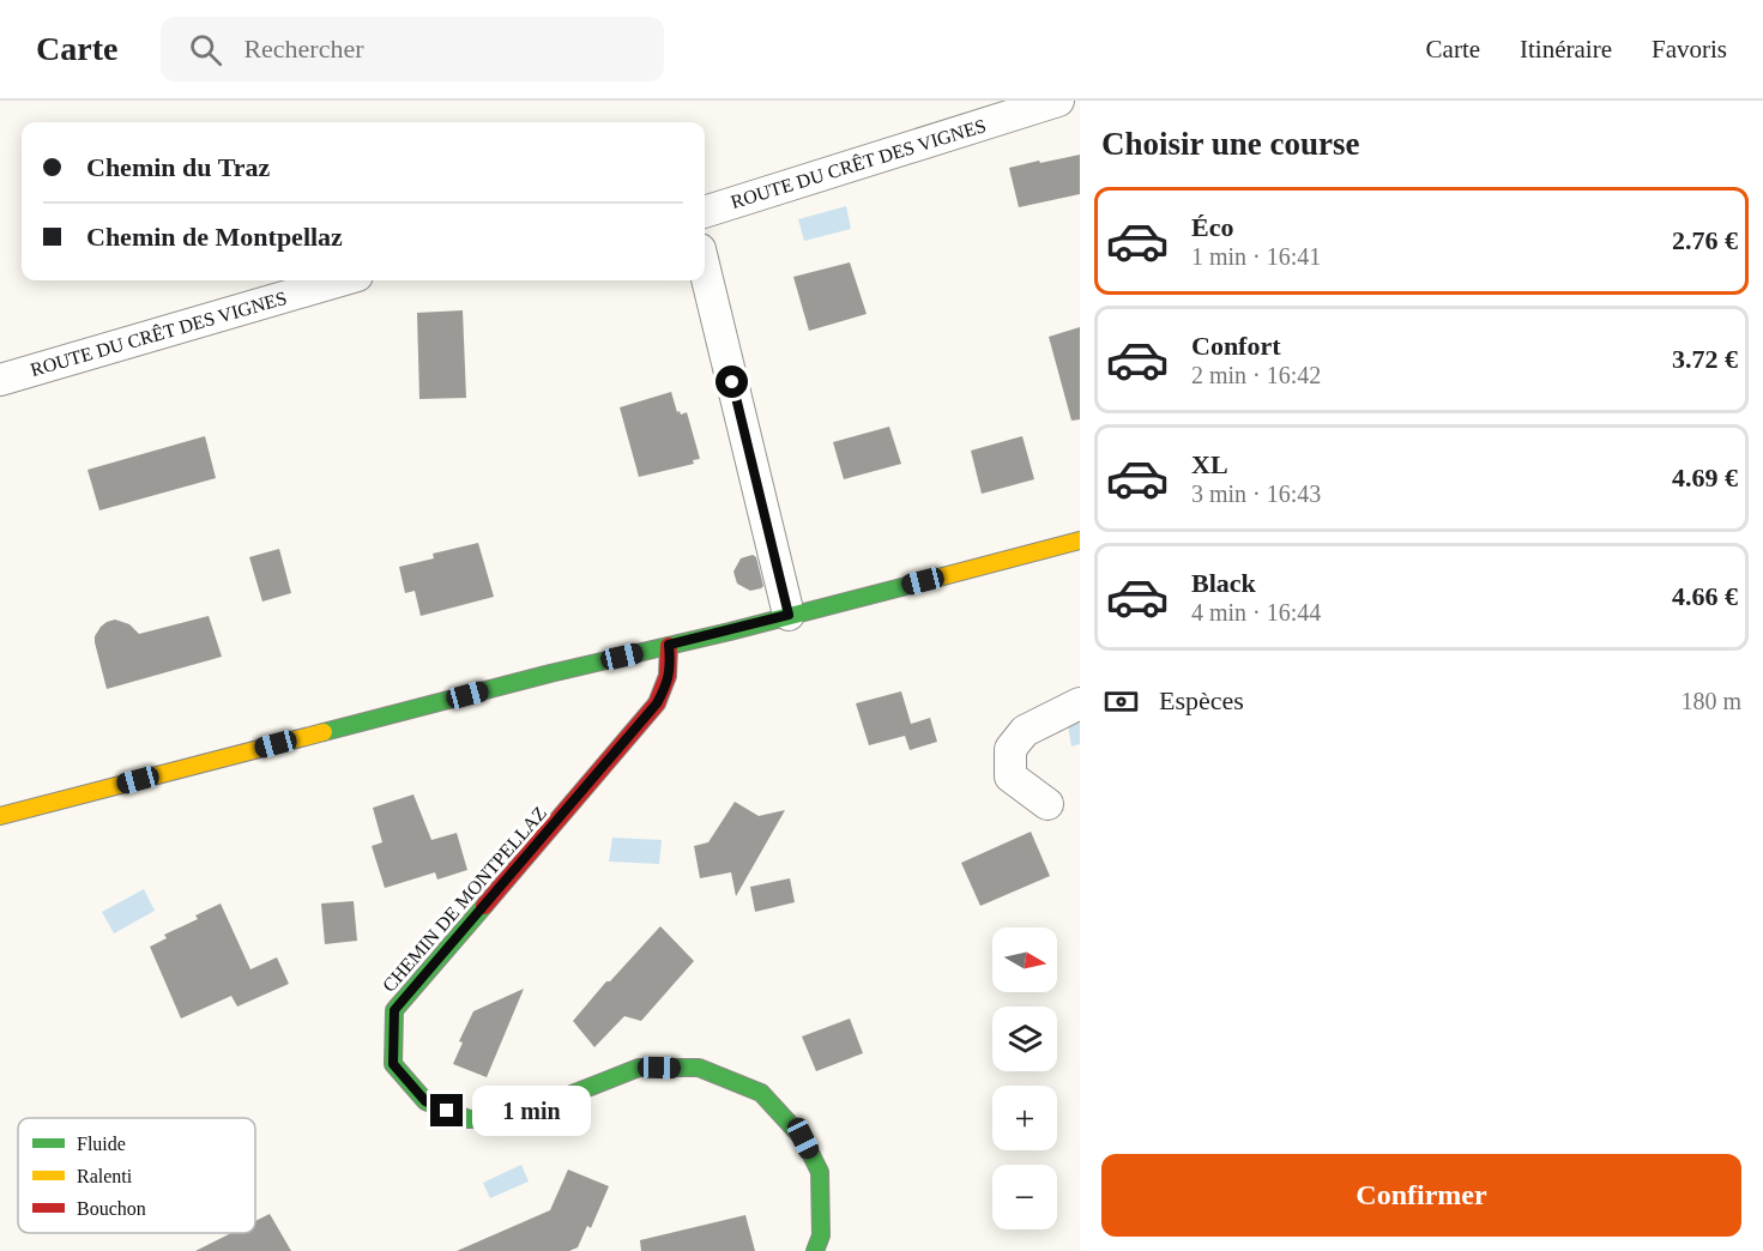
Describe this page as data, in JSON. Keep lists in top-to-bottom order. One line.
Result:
{"streets":{"main road":["CHEMIN DE MONTPELLAZ"],"street":["ROUTE DU CRÊT DES VIGNES"]},"legend":["Fluide","Ralenti","Bouchon"],"north":"right","page":{"header":"Carte","search":"Rechercher","nav":["Carte","Itinéraire","Favoris"],"heading":"Choisir une course","banner":["Chemin du Traz","Chemin de Montpellaz"],"list":[{"name":"Éco","note":"1 min · 16:41","value":"2.76 €"},{"name":"Confort","note":"2 min · 16:42","value":"3.72 €"},{"name":"XL","note":"3 min · 16:43","value":"4.69 €"},{"name":"Black","note":"4 min · 16:44","value":"4.66 €"}],"pay":["Espèces","180 m"],"map_buttons":["+","−"],"bubble":"1 min","buttons":"Confirmer"}}
